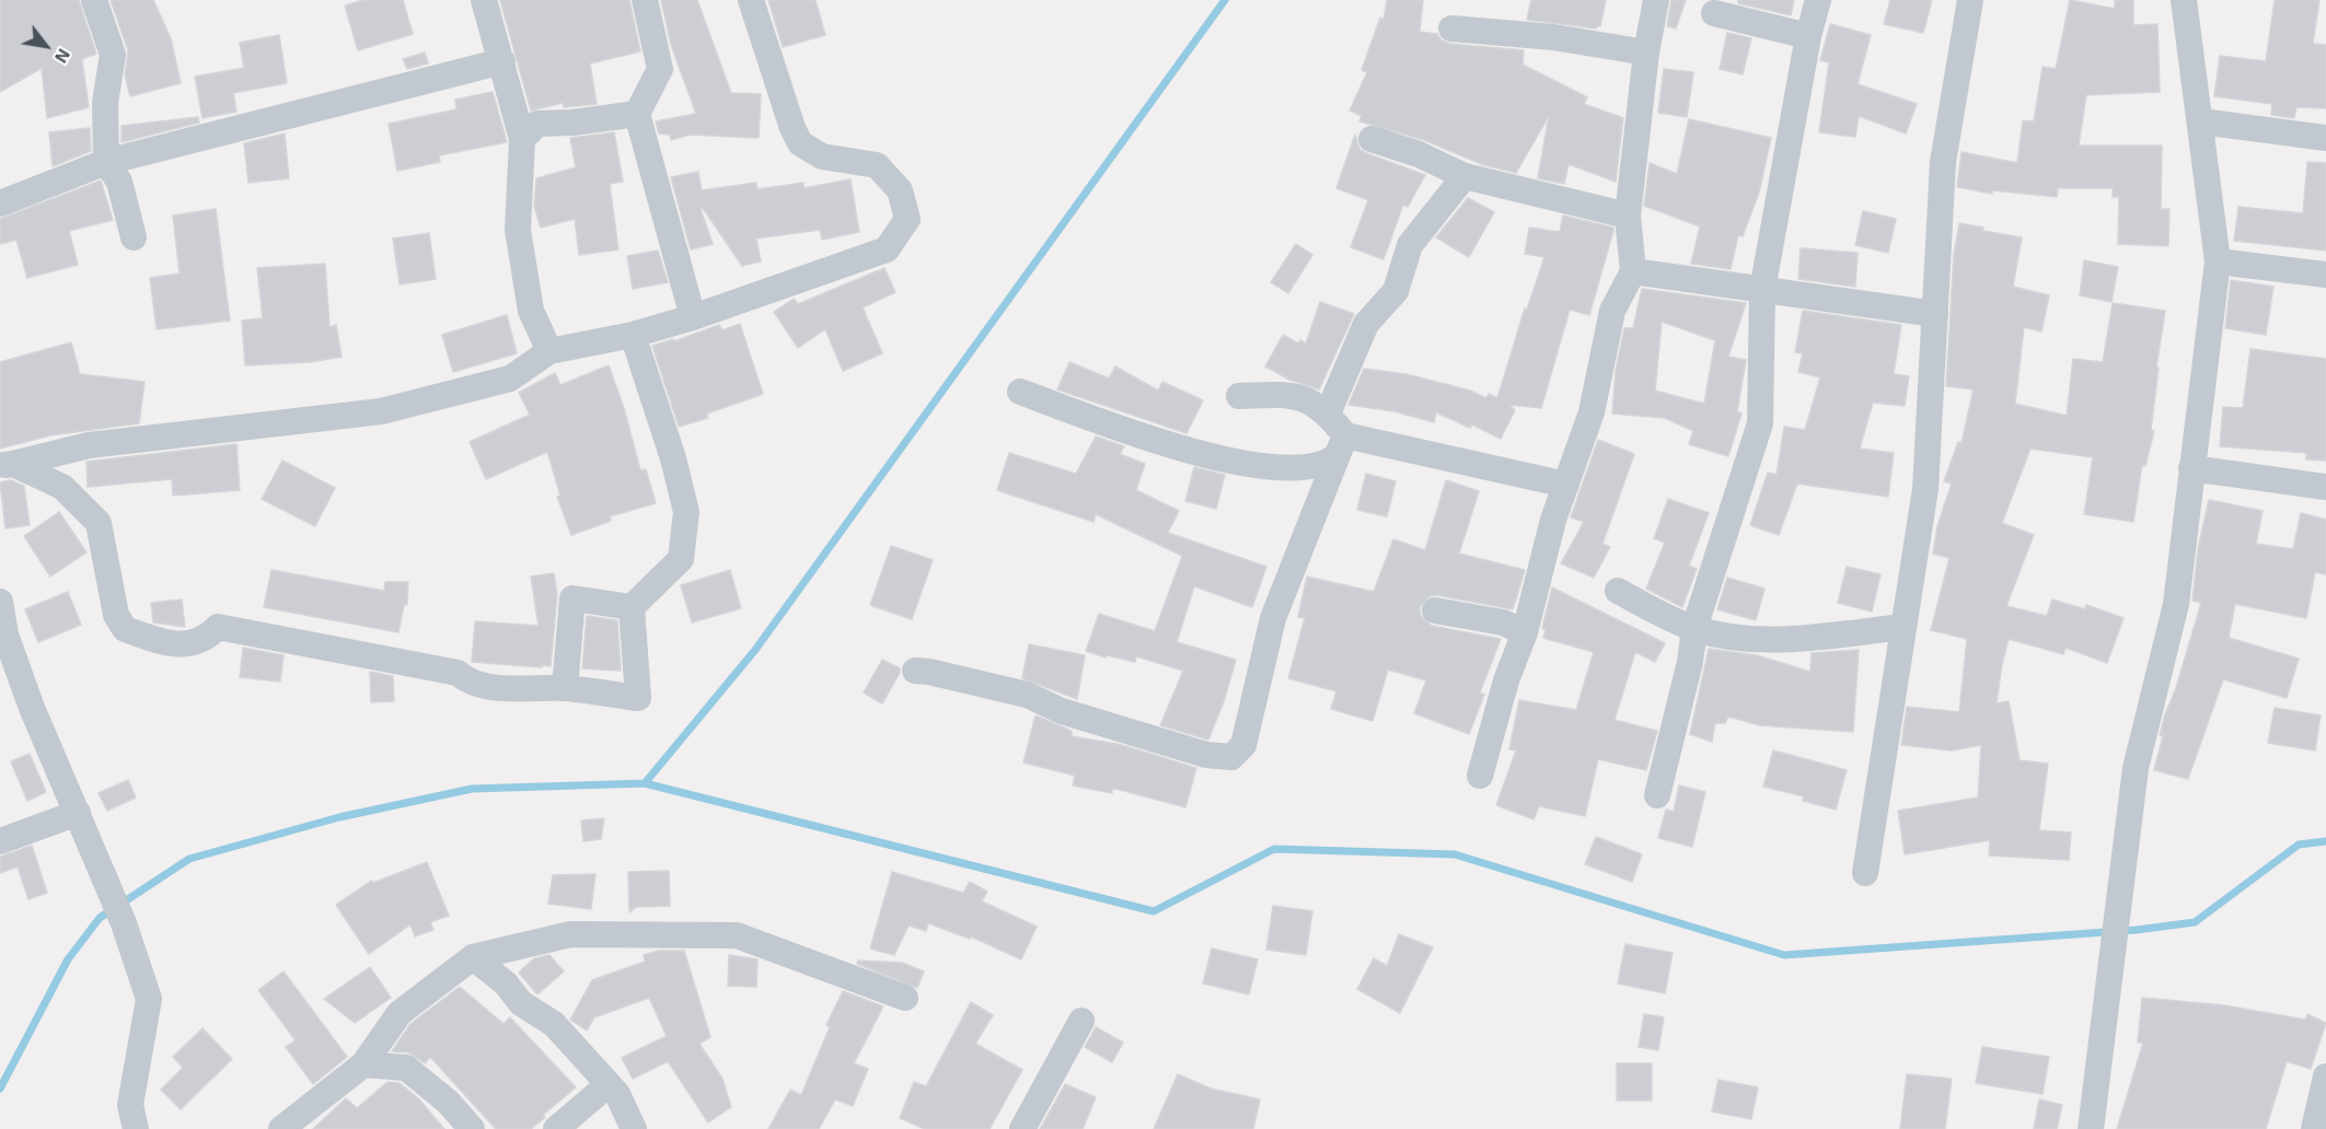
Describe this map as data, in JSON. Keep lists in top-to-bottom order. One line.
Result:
{"north":"bottom right"}
